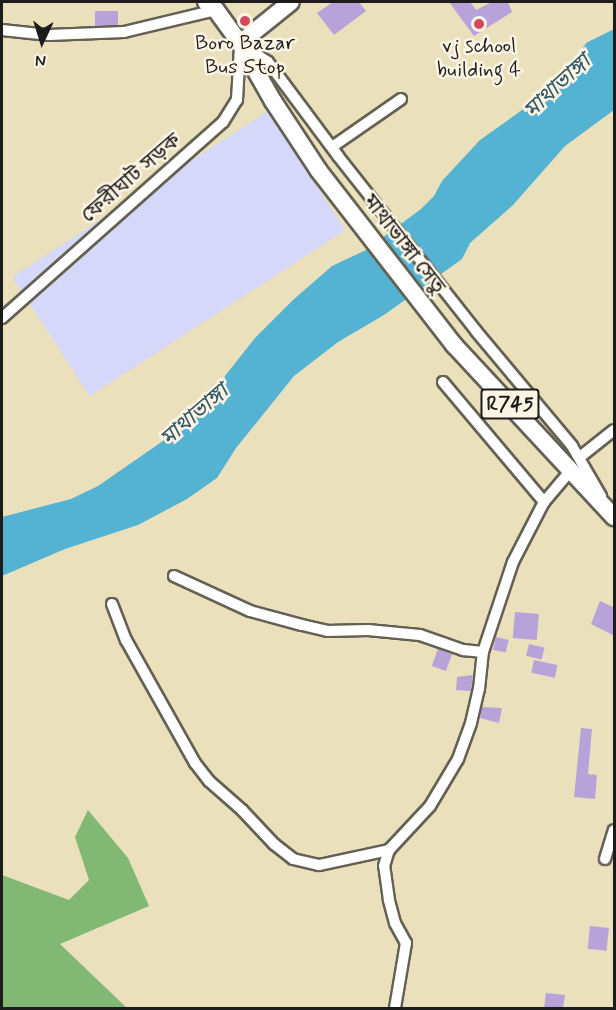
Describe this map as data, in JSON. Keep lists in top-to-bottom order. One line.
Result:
{"streets":{"main road":["মাথাভাঙ্গা সেতু","R745"],"street":["ফেরীঘাট সড়ক"]},"crossings":[["ফেরীঘাট সড়ক","মাথাভাঙ্গা সেতু"],["মাথাভাঙ্গা সেতু","R745"]],"water":["মাথাভাঙ্গা"],"places":["Boro Bazar Bus Stop","vj school building 4"],"north":"bottom"}
